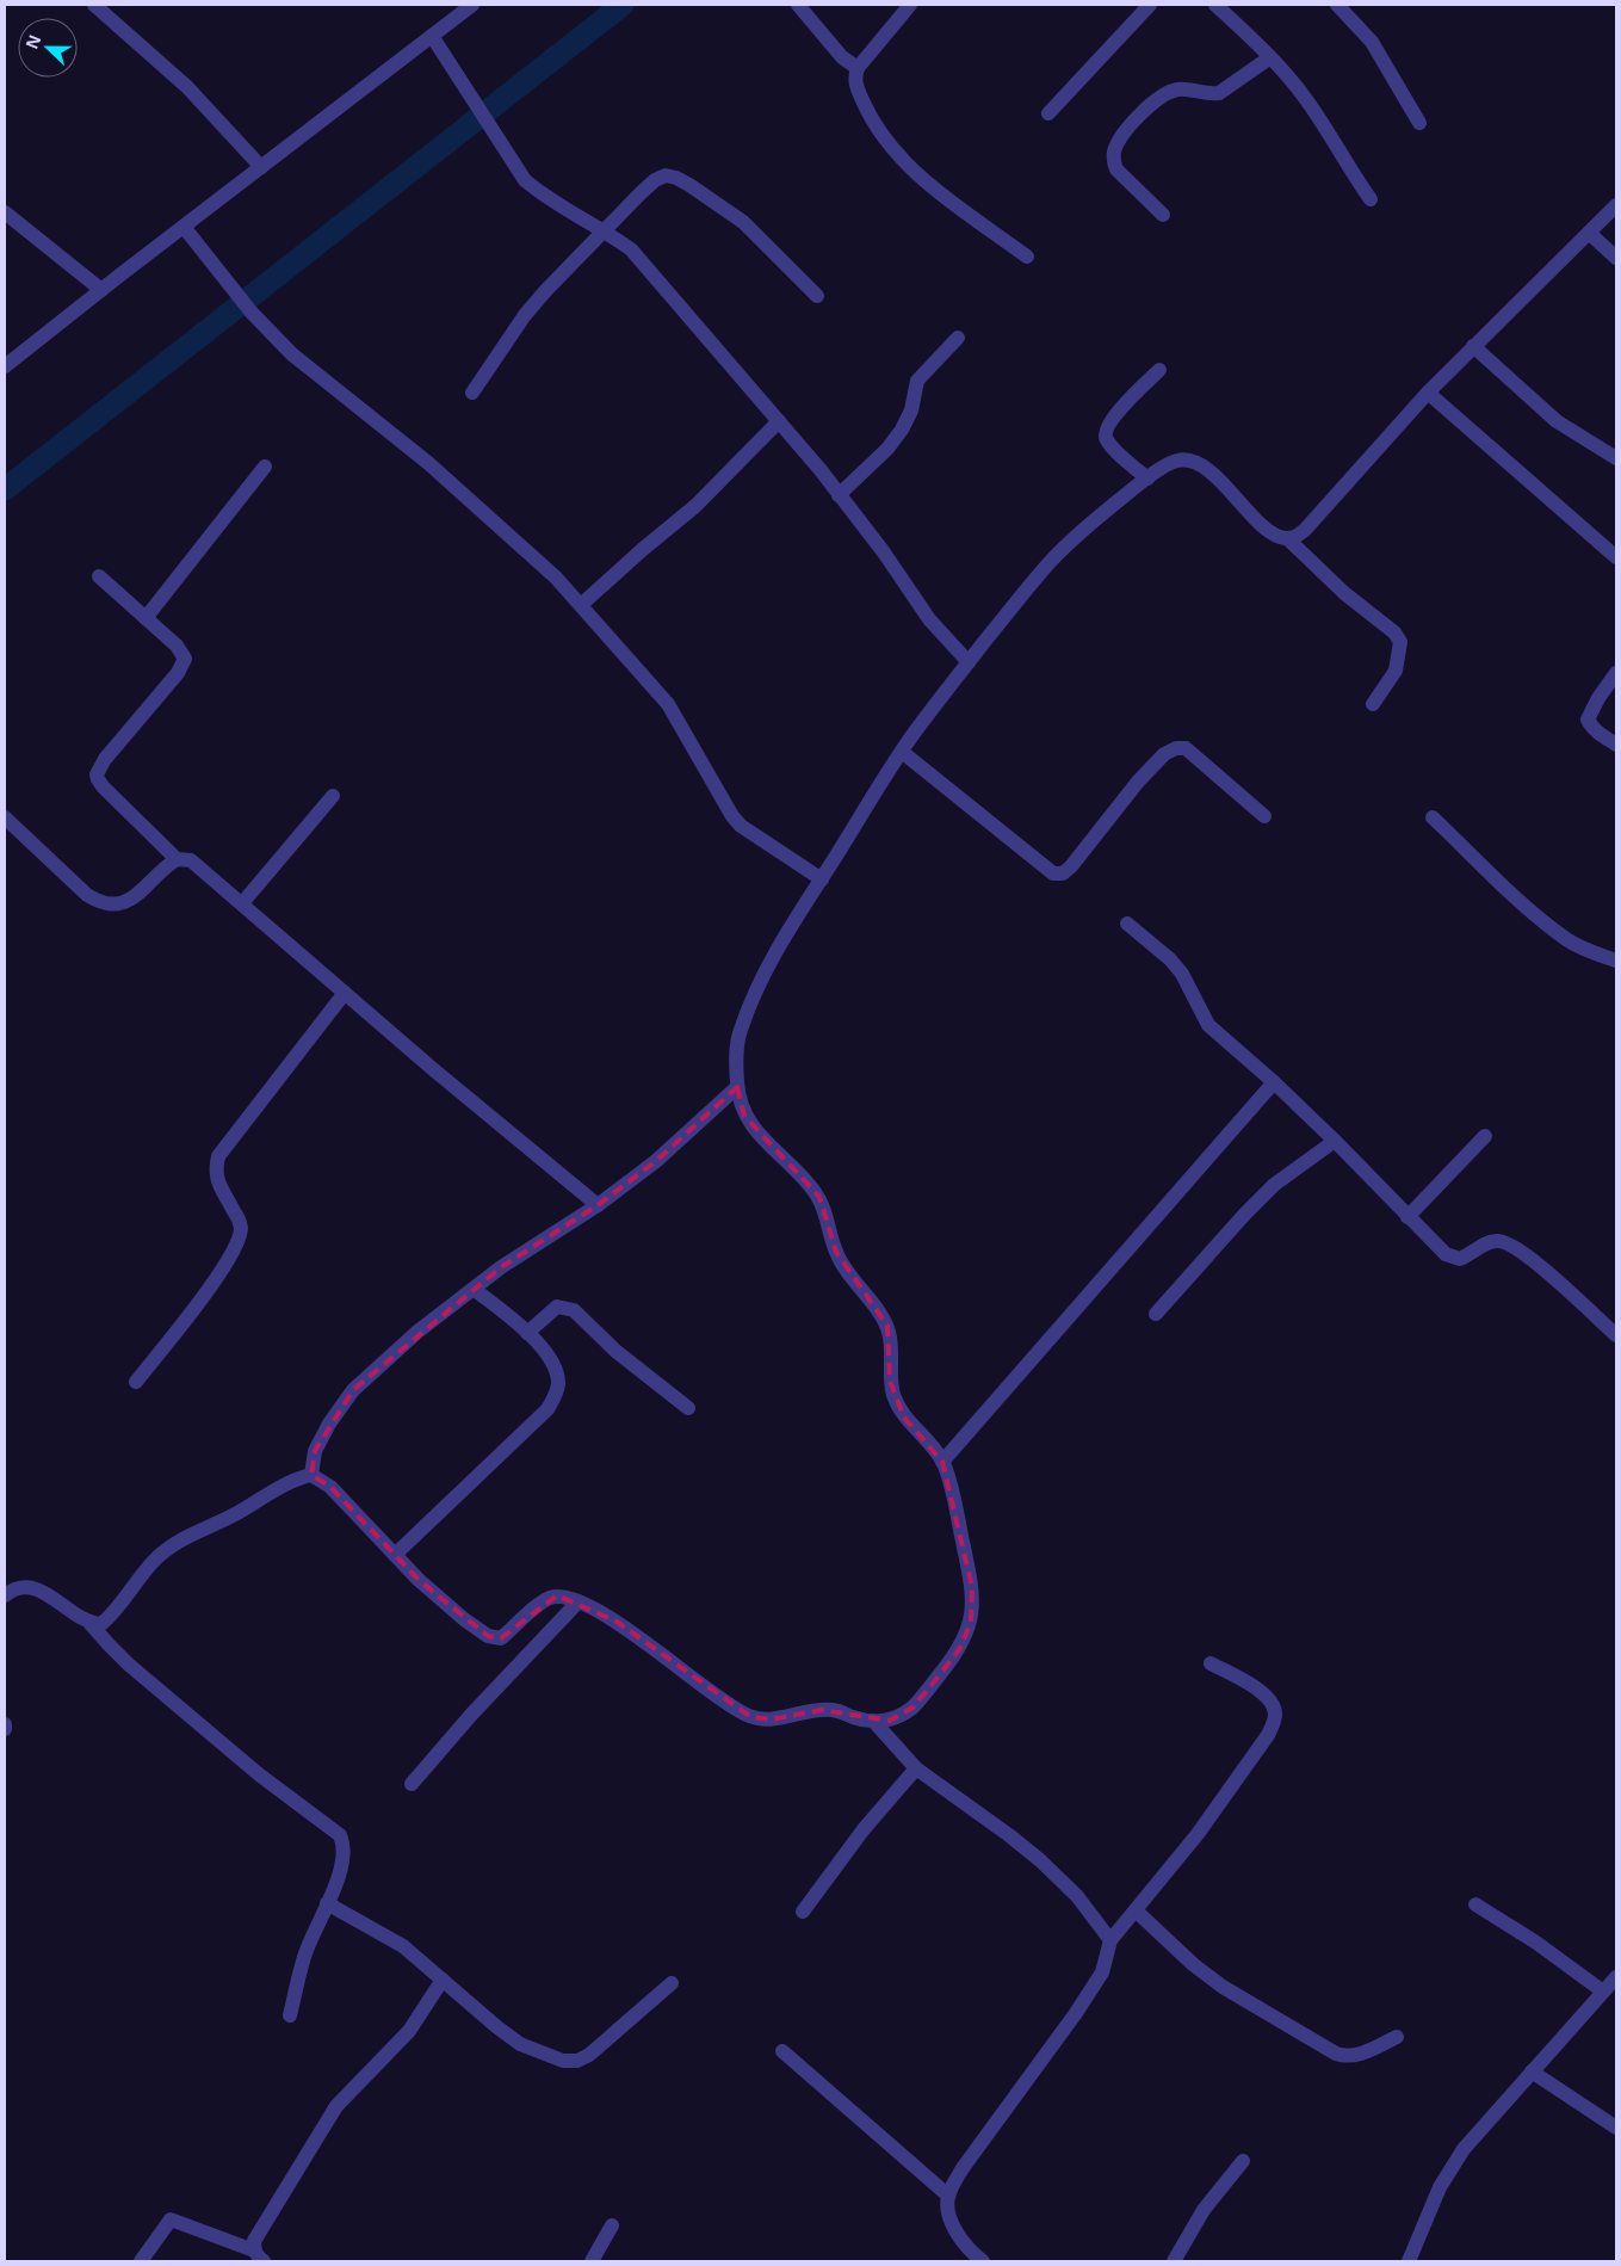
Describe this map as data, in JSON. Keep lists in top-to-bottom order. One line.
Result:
{"north":"left"}
